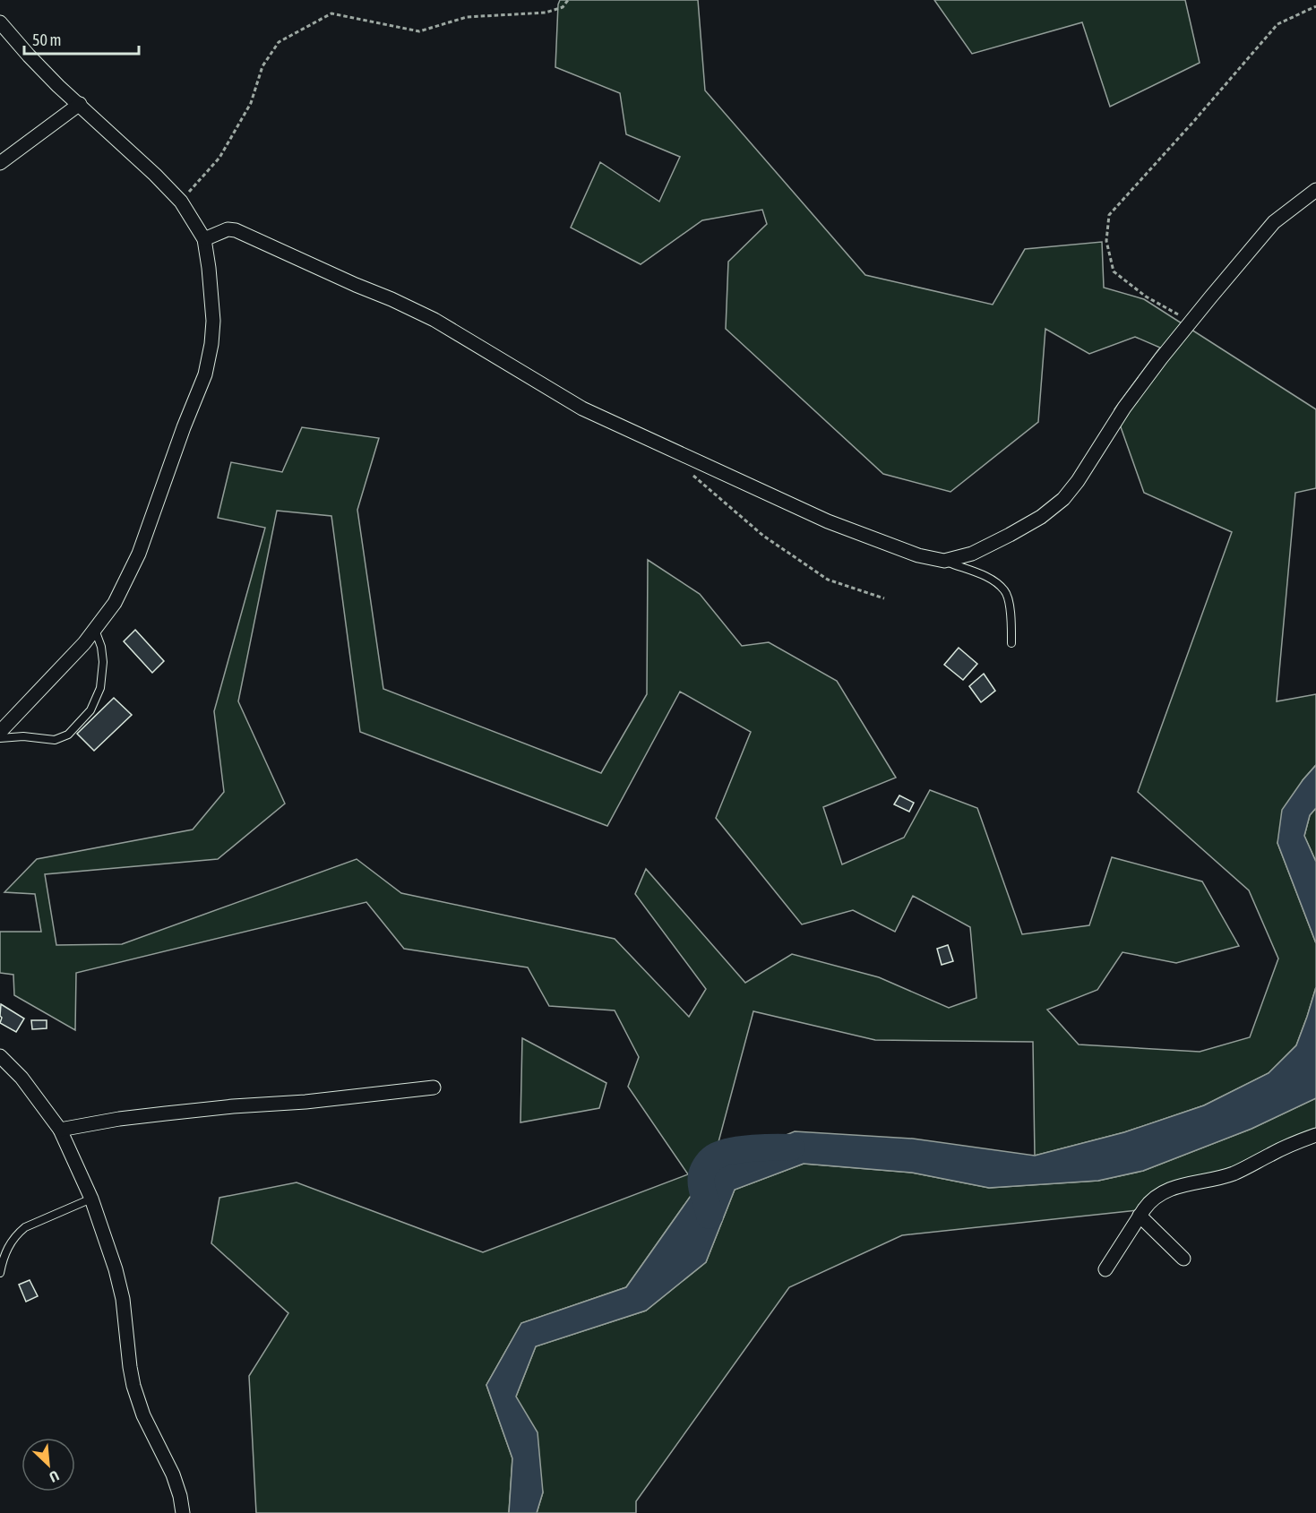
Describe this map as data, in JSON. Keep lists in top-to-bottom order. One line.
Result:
{"scale_bar":"50 m","north":"bottom right"}
